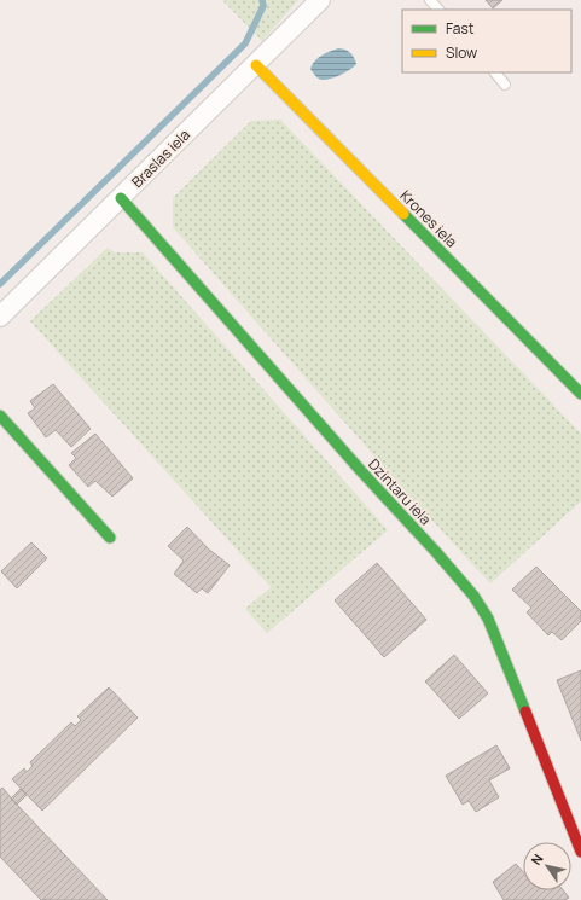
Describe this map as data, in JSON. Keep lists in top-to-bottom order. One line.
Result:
{"streets":{"street":["Braslas iela","Krones iela","Dzintaru iela"]},"crossings":[["Braslas iela","Krones iela"],["Braslas iela","Dzintaru iela"]],"legend":["Fast","Slow"],"north":"top left"}
